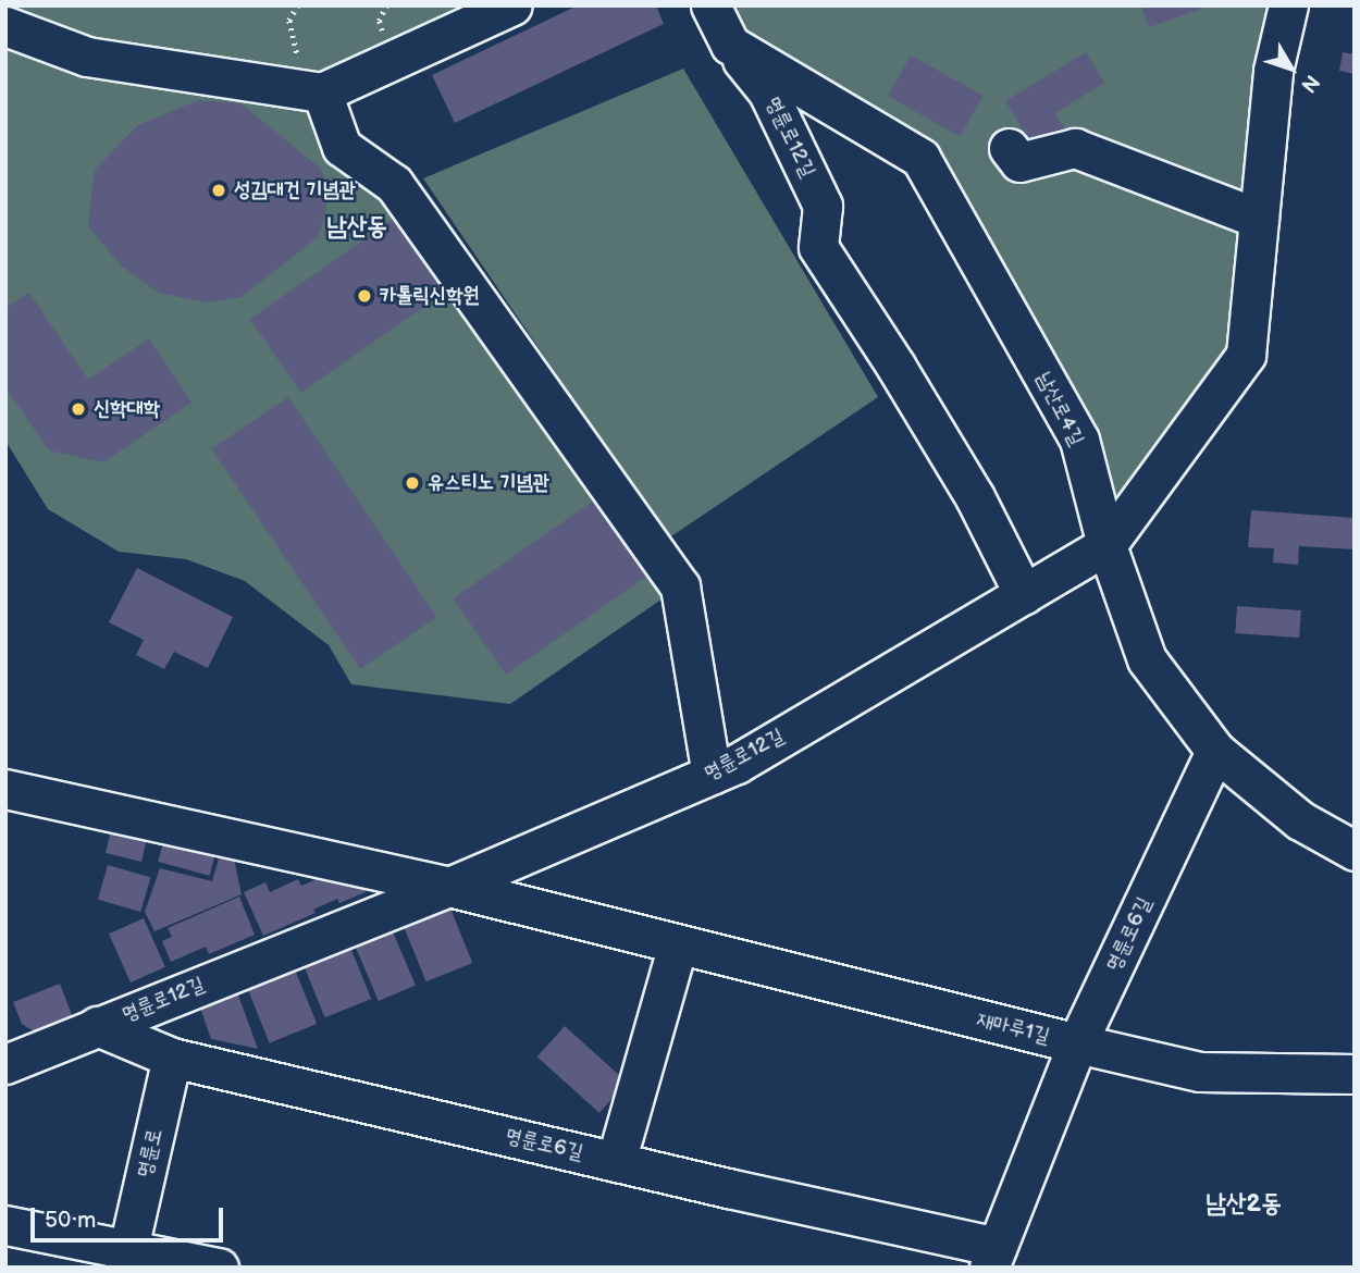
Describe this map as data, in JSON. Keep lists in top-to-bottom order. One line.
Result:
{"streets":{"street":["명륜로12길","남산로4길","명륜로6길","재마루1길","명륜로"]},"crossings":[["명륜로12길","남산로4길"],["명륜로12길","명륜로6길"],["명륜로12길","재마루1길"],["남산로4길","명륜로6길"],["명륜로6길","재마루1길"],["명륜로6길","명륜로"]],"districts":["남산동","남산2동"],"places":["성김대건 기념관","카톨릭신학원","신학대학","유스티노 기념관"],"scale_bar":"50 m","north":"bottom right"}
